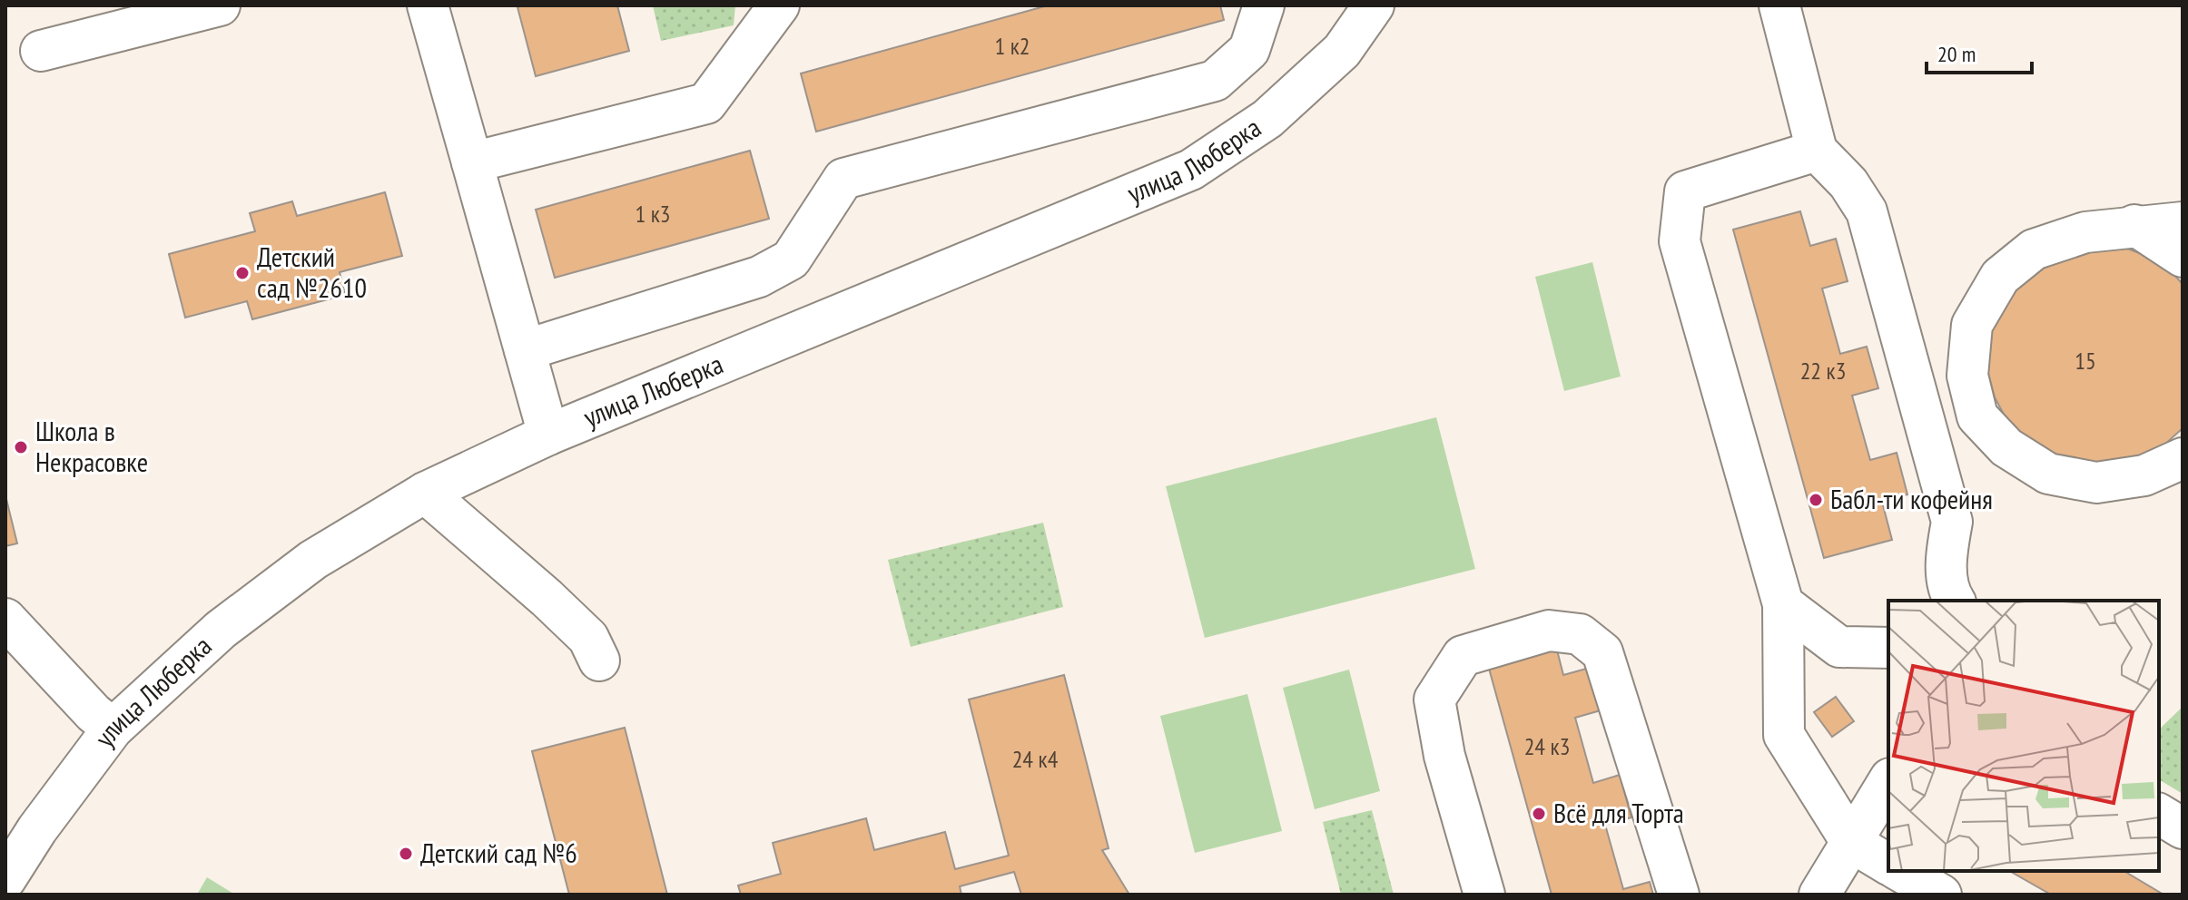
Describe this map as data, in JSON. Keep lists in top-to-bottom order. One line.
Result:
{"streets":{"street":["улица Люберка"]},"places":["Детский сад №2610","Школа в Некрасовке","Бабл-ти кофейня","Всё для Торта","Детский сад №6"],"house_numbers":["1 к2","1 к3","15","22 к3","24 к3","24 к4"],"scale_bar":"20 m"}
